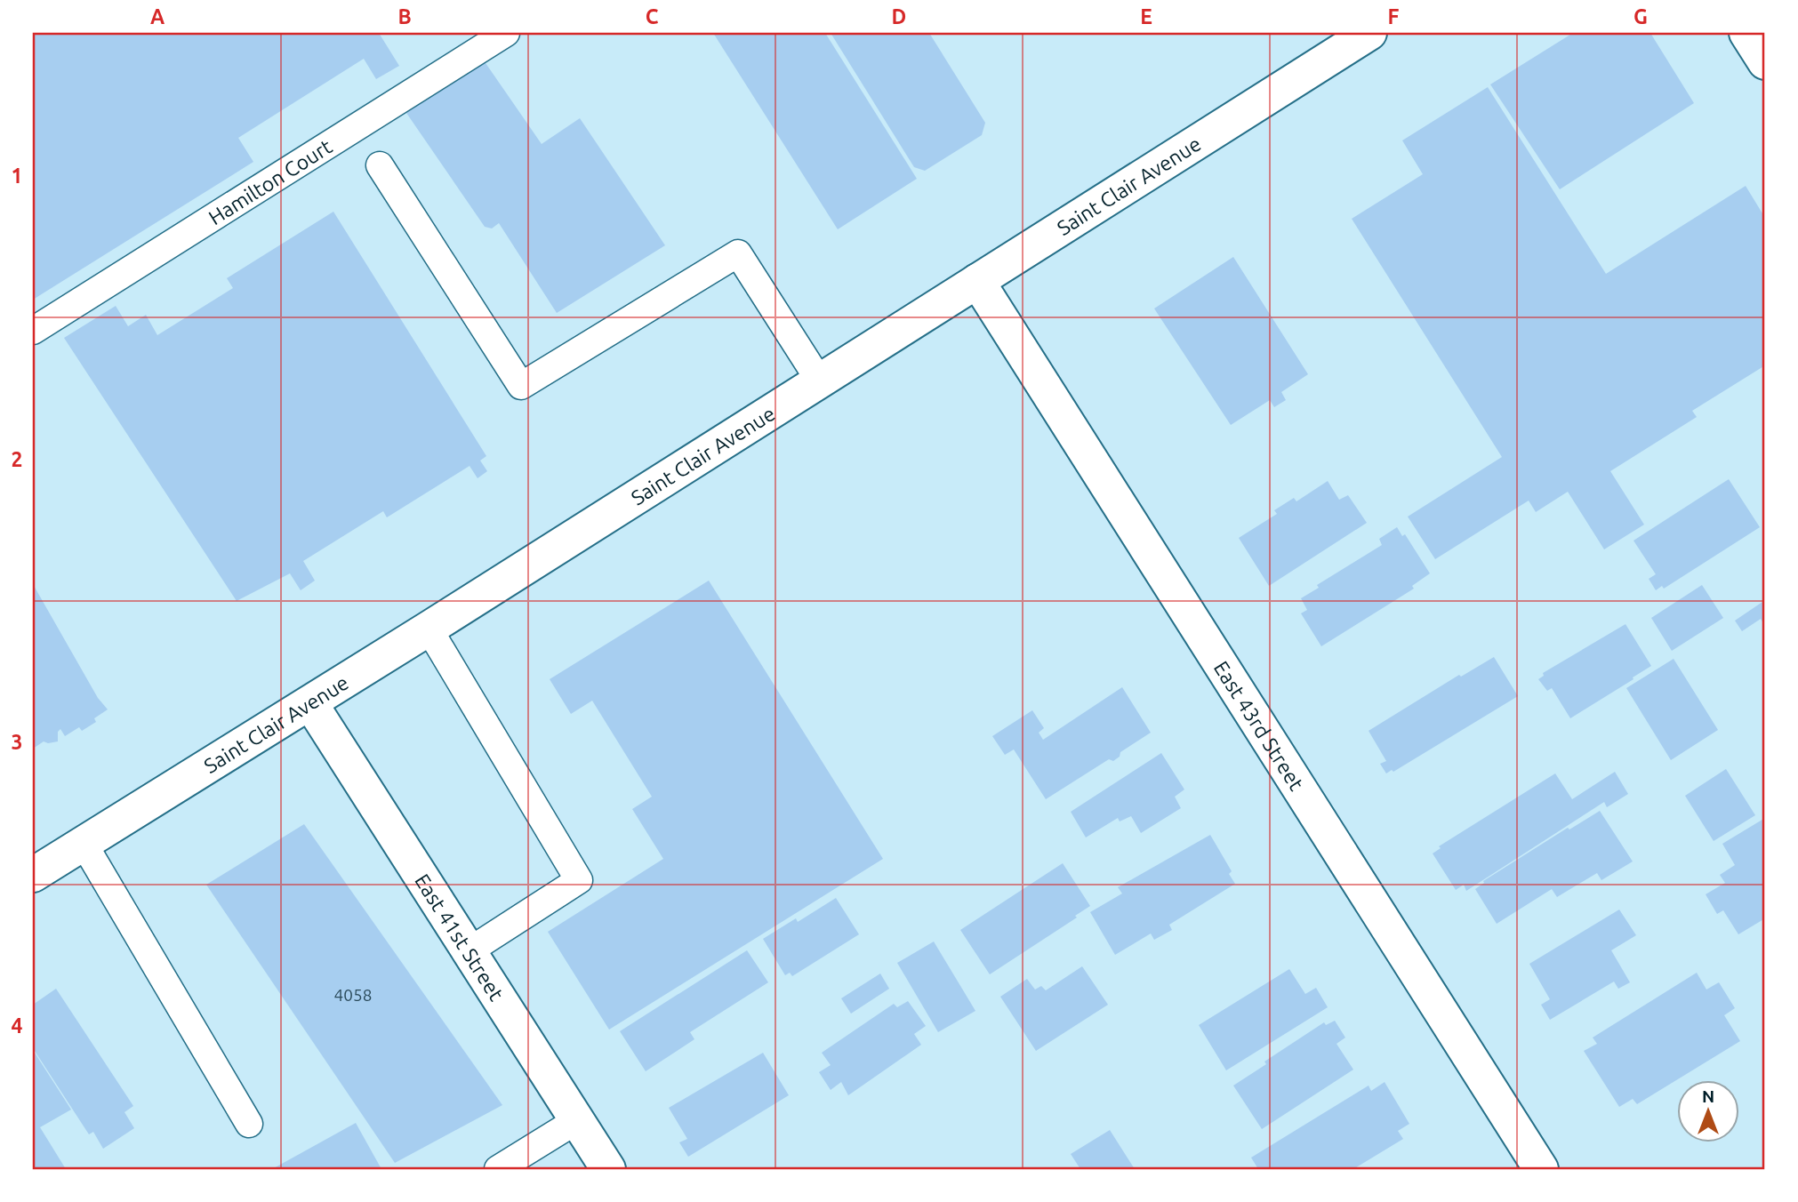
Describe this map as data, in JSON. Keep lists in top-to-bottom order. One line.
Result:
{"streets":{"street":["Saint Clair Avenue","East 43rd Street","East 41st Street"],"lane":["Hamilton Court"]},"crossings":[["Saint Clair Avenue","East 43rd Street"],["Saint Clair Avenue","East 41st Street"]],"house_numbers":["4058"],"north":"top","grid":{"columns":["A","B","C","D","E","F","G"],"rows":["1","2","3","4"]}}
